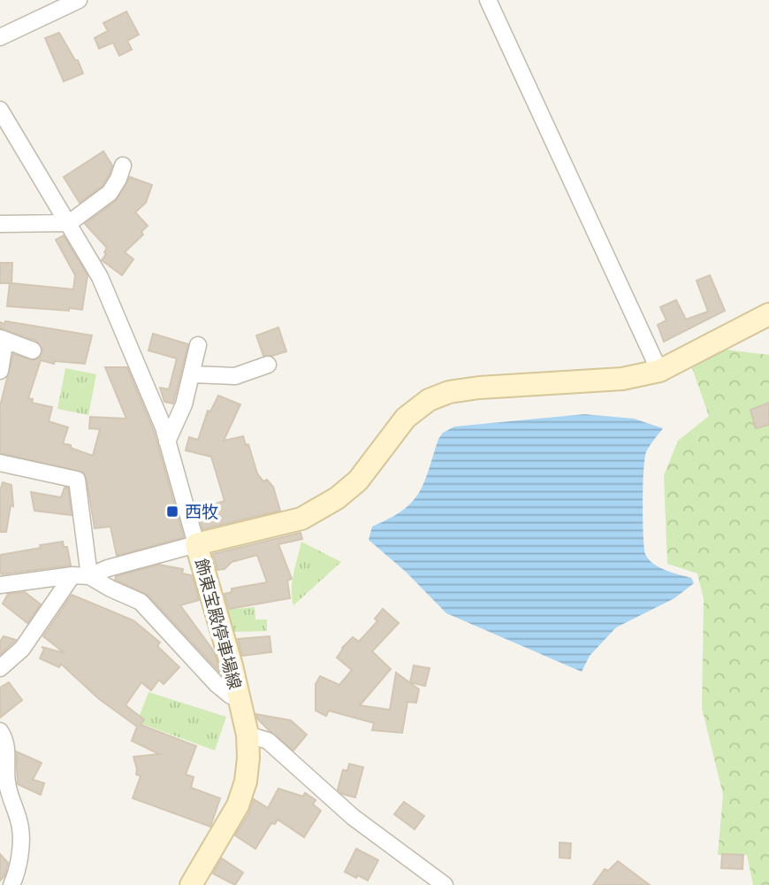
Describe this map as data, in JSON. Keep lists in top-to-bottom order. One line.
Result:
{"streets":{"main road":["飾東宝殿停車場線"]},"places":{"transit":["西牧"]}}
